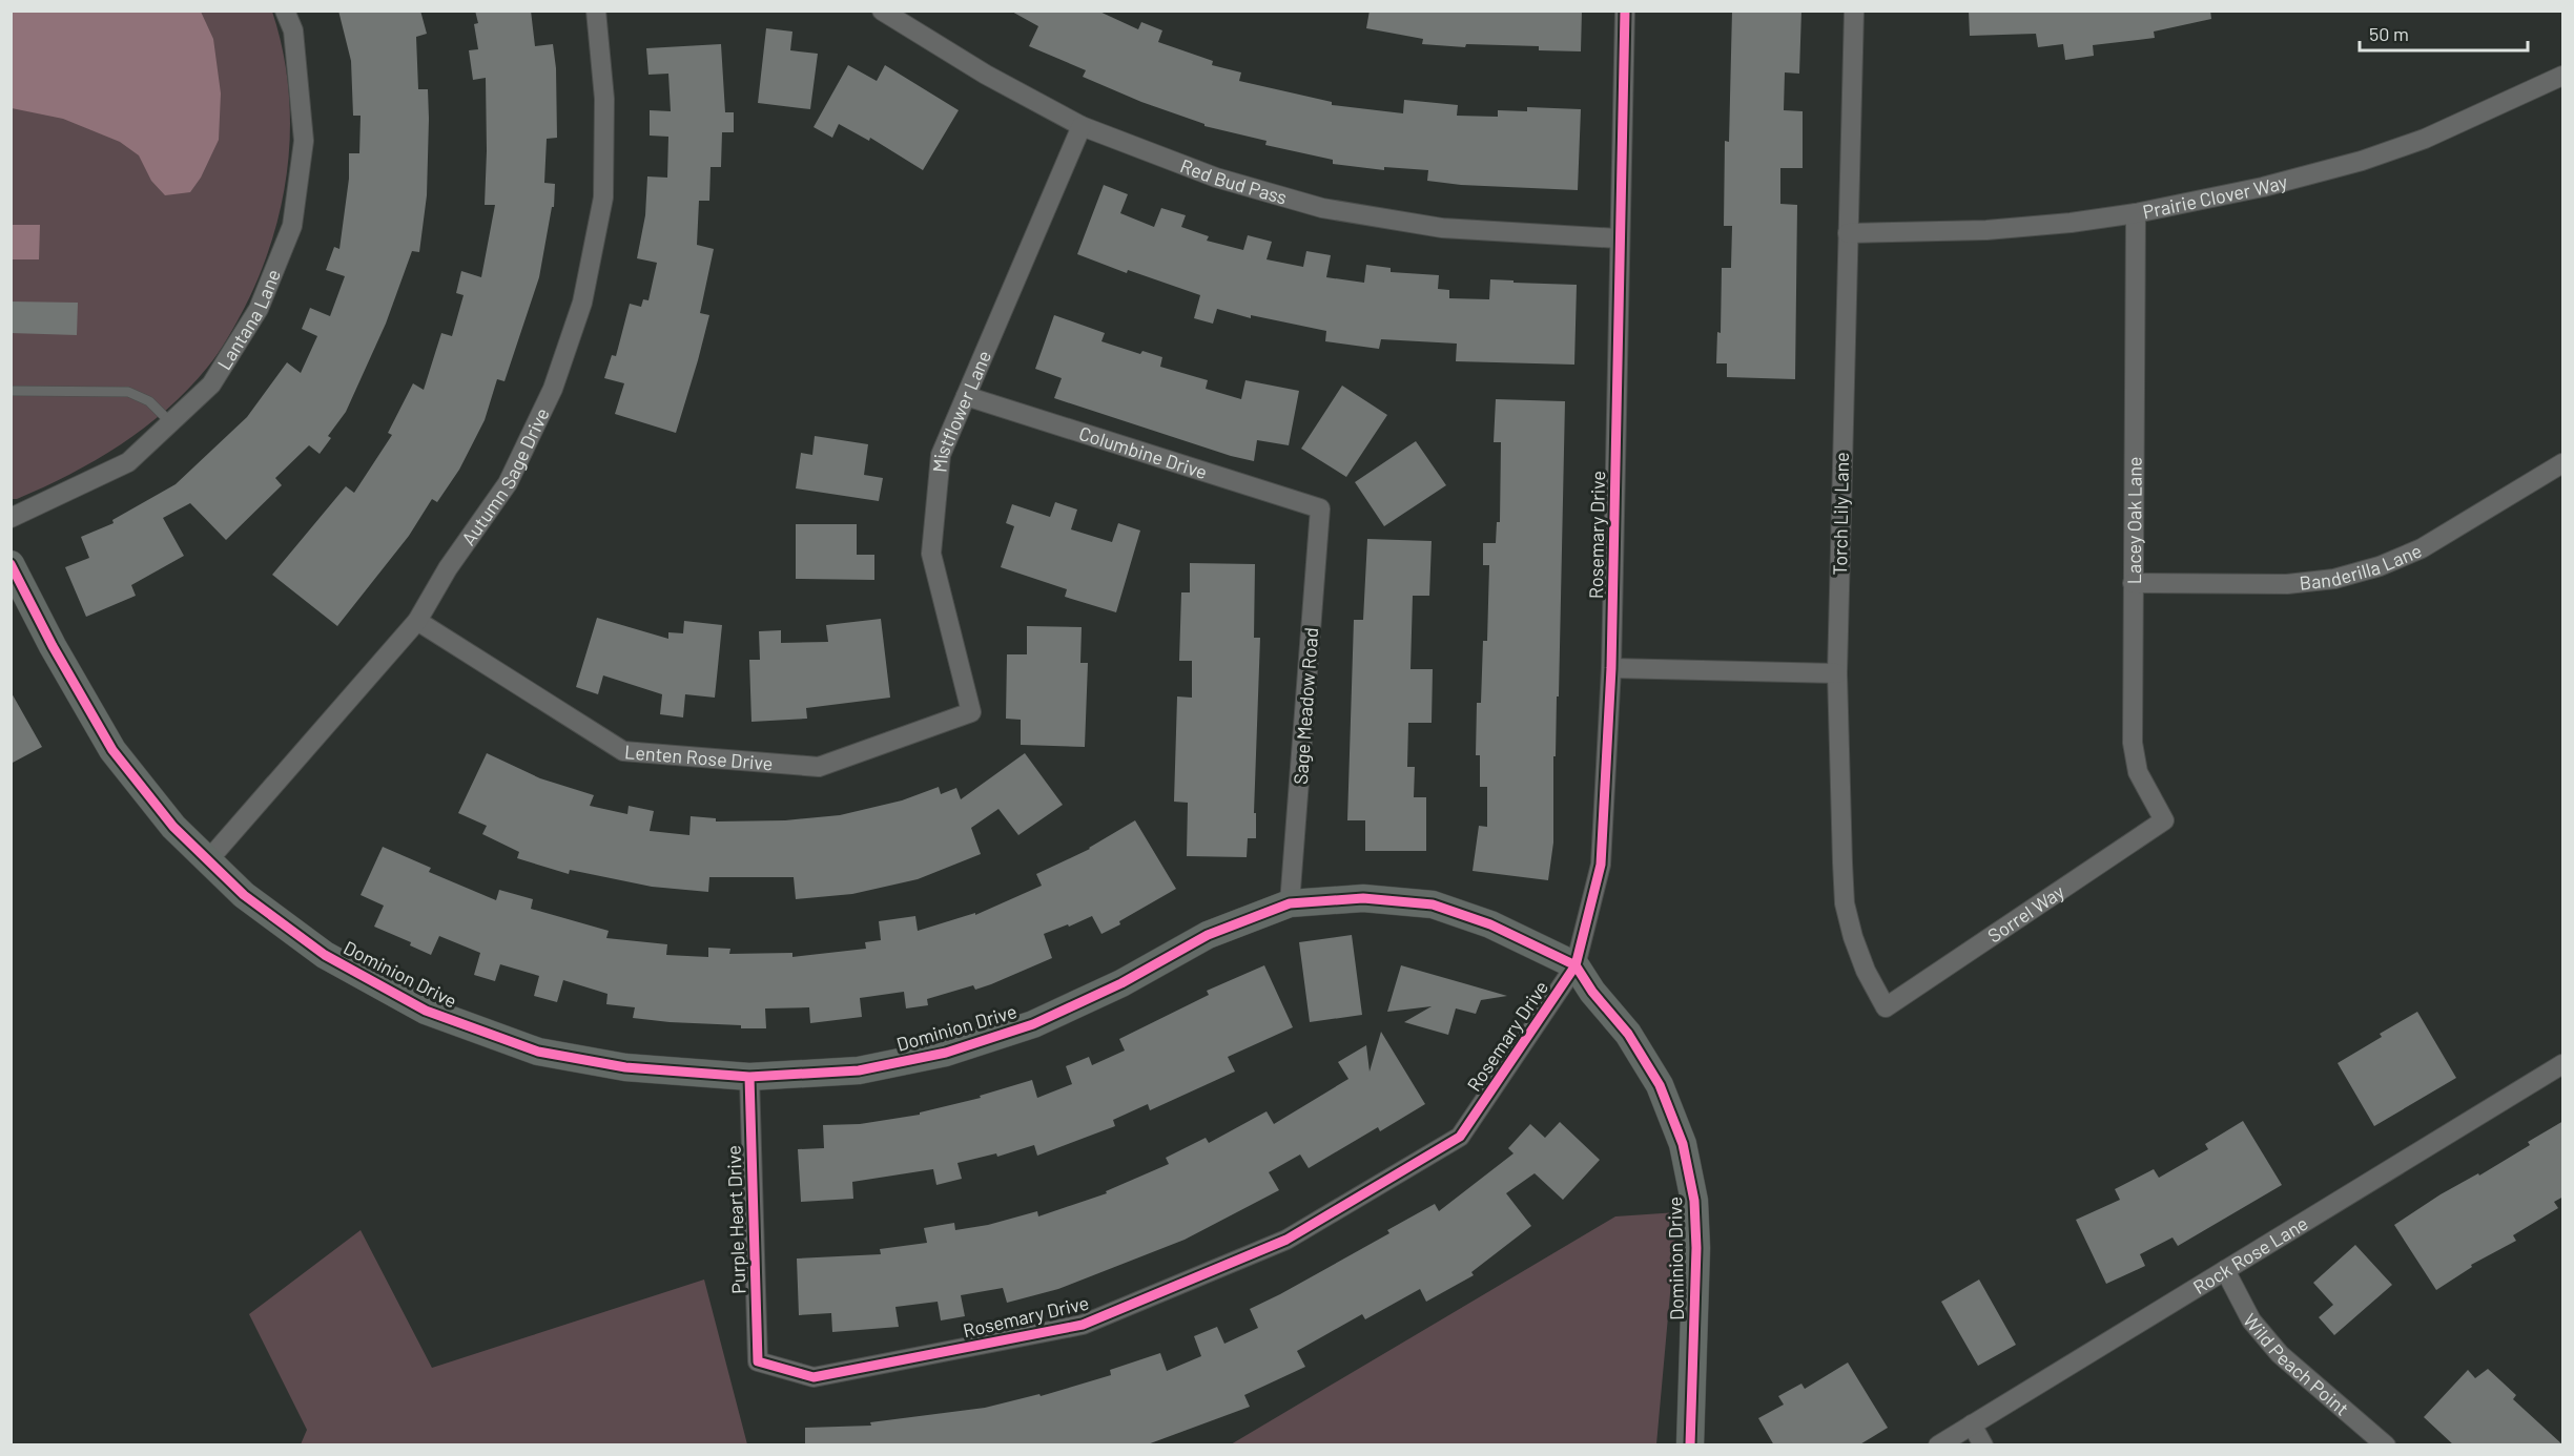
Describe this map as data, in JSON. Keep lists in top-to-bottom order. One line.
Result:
{"streets":{"street":["Red Bud Pass","Prairie Clover Way","Lantana Lane","Mistflower Lane","Columbine Drive","Autumn Sage Drive","Torch Lily Lane","Lacey Oak Lane","Rosemary Drive","Banderilla Lane","Sage Meadow Road","Lenten Rose Drive","Sorrel Way","Dominion Drive","Purple Heart Drive","Rock Rose Lane","Wild Peach Point"]},"crossings":[["Red Bud Pass","Mistflower Lane"],["Red Bud Pass","Rosemary Drive"],["Prairie Clover Way","Torch Lily Lane"],["Prairie Clover Way","Lacey Oak Lane"],["Mistflower Lane","Columbine Drive"],["Mistflower Lane","Lenten Rose Drive"],["Columbine Drive","Sage Meadow Road"],["Autumn Sage Drive","Lenten Rose Drive"],["Autumn Sage Drive","Dominion Drive"],["Torch Lily Lane","Sorrel Way"],["Lacey Oak Lane","Banderilla Lane"],["Lacey Oak Lane","Sorrel Way"],["Rosemary Drive","Dominion Drive"],["Rosemary Drive","Purple Heart Drive"],["Sage Meadow Road","Dominion Drive"],["Dominion Drive","Purple Heart Drive"],["Rock Rose Lane","Wild Peach Point"]],"scale_bar":"50 m"}
